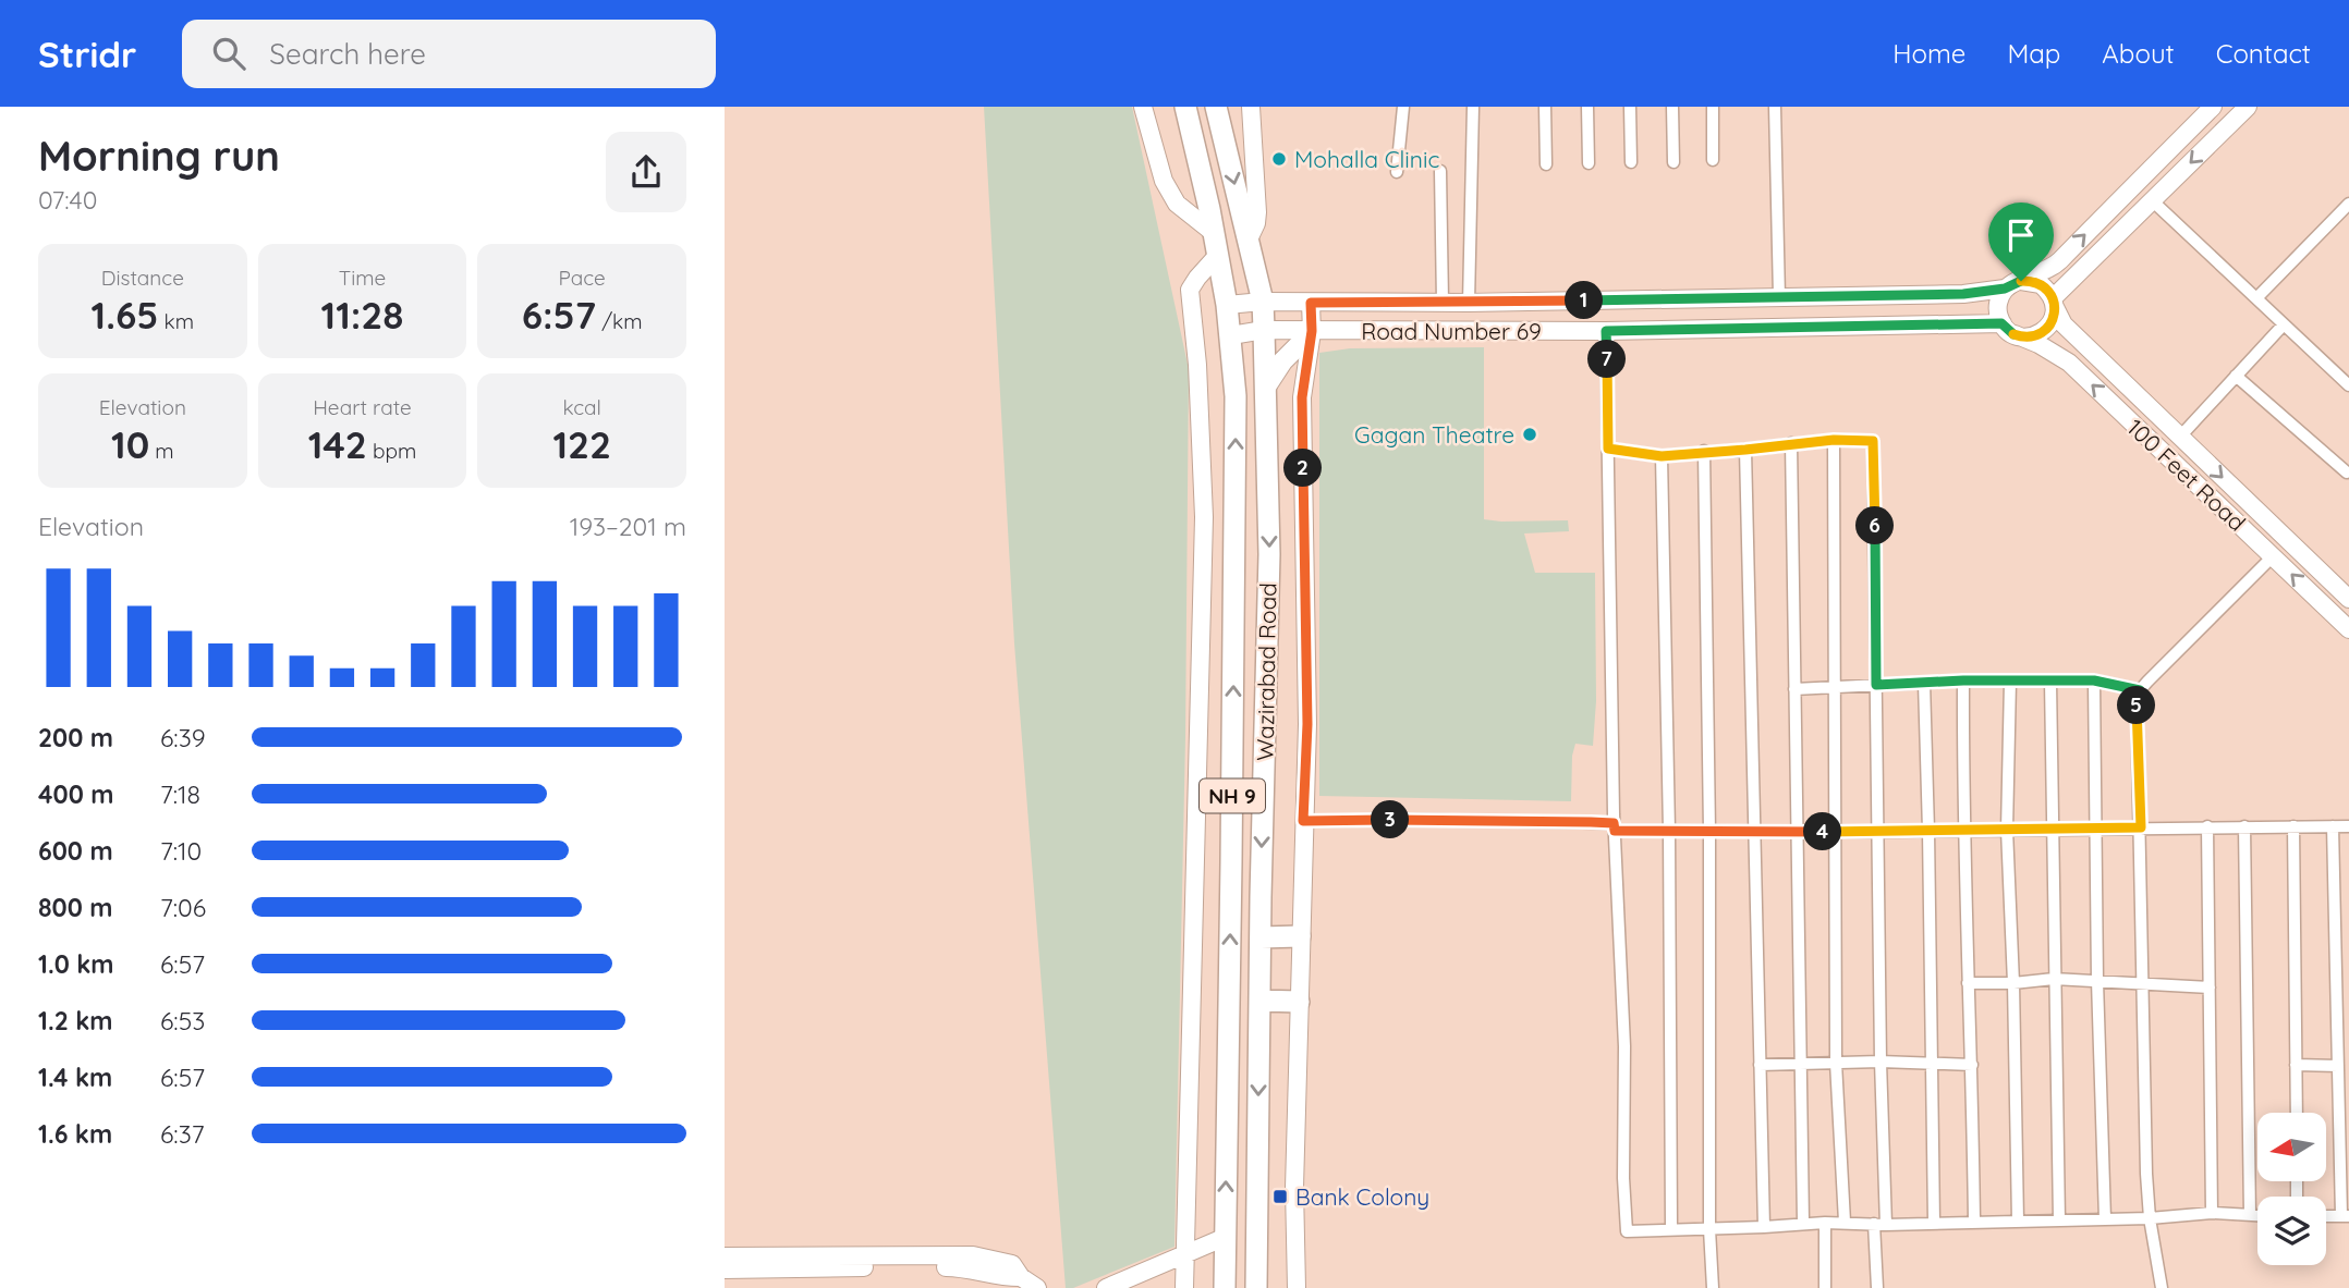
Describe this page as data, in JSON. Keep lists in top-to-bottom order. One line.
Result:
{"streets":{"highway":["Wazirabad Road","NH 9"],"main road":["Road Number 69","100 Feet Road"]},"crossings":[["Road Number 69","100 Feet Road"],["Road Number 69","Wazirabad Road"]],"places":{"other":["Mohalla Clinic","Gagan Theatre"],"transit":["Bank Colony"]},"north":"left","page":{"header":"Stridr","search":"Search here","nav":["Home","Map","About","Contact"],"heading":["Morning run","07:40"],"stats":[["Distance","1.65 km"],["Time","11:28"],["Pace","6:57 /km"],["Elevation","10 m"],["Heart rate","142 bpm"],["kcal","122"]],"pins":["1","7","2","6","5","3","4"],"chart":["Elevation","193–201 m"],"list":[{"name":"200 m","note":"6:39"},{"name":"400 m","note":"7:18"},{"name":"600 m","note":"7:10"},{"name":"800 m","note":"7:06"},{"name":"1.0 km","note":"6:57"},{"name":"1.2 km","note":"6:53"},{"name":"1.4 km","note":"6:57"},{"name":"1.6 km","note":"6:37"}]}}
